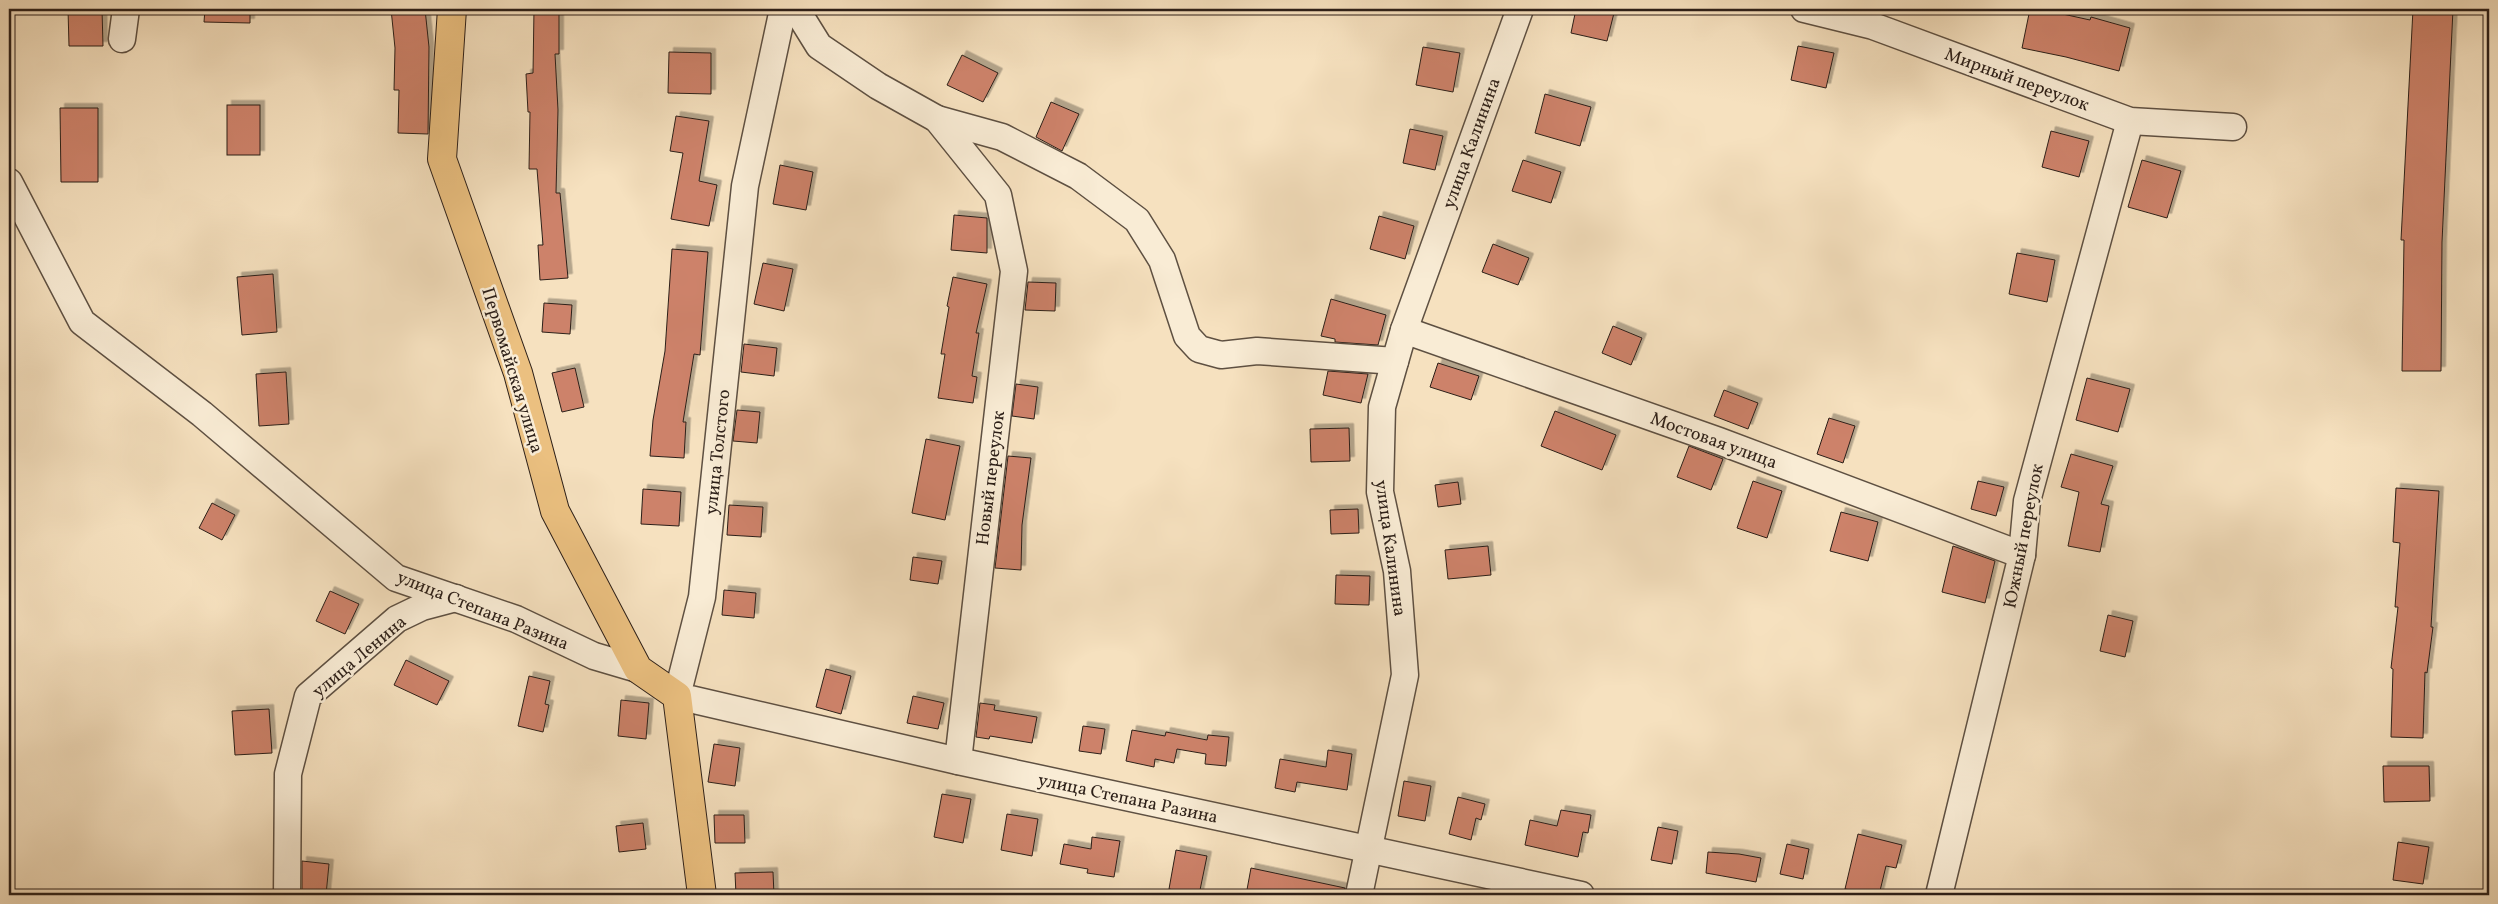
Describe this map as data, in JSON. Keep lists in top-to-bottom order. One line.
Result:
{"streets":{"main road":["Первомайская улица","улица Толстого"],"street":["Мирный переулок","улица Калинина","Мостовая улица","Новый переулок","Южный переулок","улица Степана Разина","улица Ленина"]},"crossings":[["Мирный переулок","Южный переулок"],["улица Калинина","Мостовая улица"],["улица Калинина","улица Степана Разина"],["Первомайская улица","улица Толстого"],["Первомайская улица","улица Степана Разина"],["Мостовая улица","Южный переулок"],["улица Толстого","улица Степана Разина"],["Новый переулок","улица Степана Разина"],["улица Степана Разина","улица Ленина"]]}
